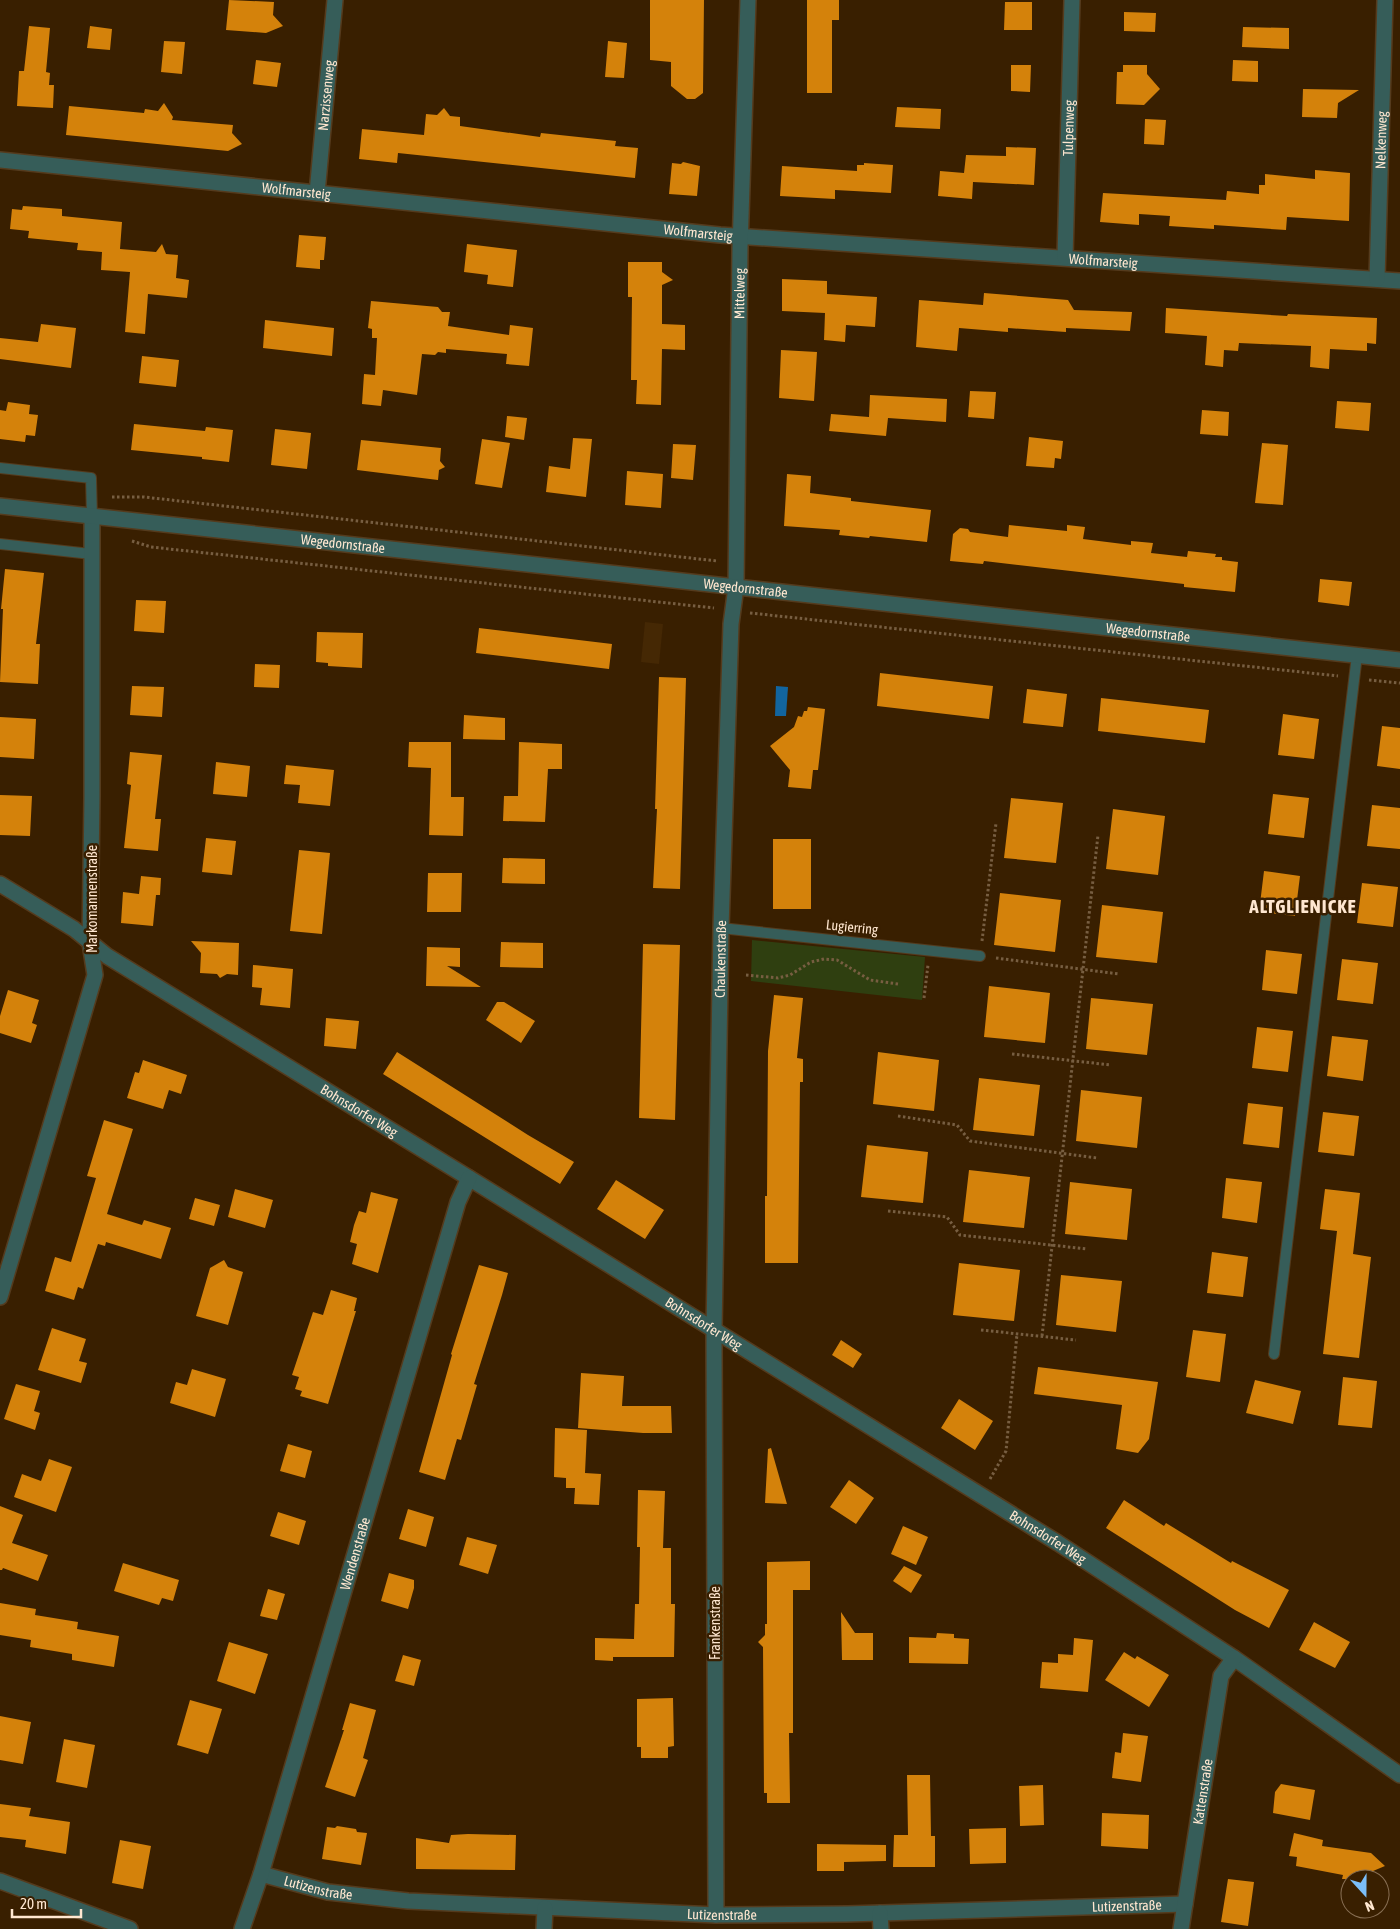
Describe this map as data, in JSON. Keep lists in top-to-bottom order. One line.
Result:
{"streets":{"street":["Narzissenweg","Tulpenweg","Nelkenweg","Wolfmarsteig","Mittelweg","Wegedornstraße","Markomannenstraße","Chaukenstraße","Bohnsdorfer Weg","Wendenstraße","Frankenstraße","Kattenstraße","Lutizenstraße"],"lane":["Lugierring"]},"crossings":[["Narzissenweg","Wolfmarsteig"],["Tulpenweg","Wolfmarsteig"],["Nelkenweg","Wolfmarsteig"],["Wolfmarsteig","Mittelweg"],["Mittelweg","Wegedornstraße"],["Mittelweg","Chaukenstraße"],["Wegedornstraße","Markomannenstraße"],["Wegedornstraße","Chaukenstraße"],["Markomannenstraße","Bohnsdorfer Weg"],["Lugierring","Chaukenstraße"],["Chaukenstraße","Bohnsdorfer Weg"],["Chaukenstraße","Frankenstraße"],["Bohnsdorfer Weg","Wendenstraße"],["Bohnsdorfer Weg","Frankenstraße"],["Bohnsdorfer Weg","Kattenstraße"],["Wendenstraße","Lutizenstraße"],["Frankenstraße","Lutizenstraße"],["Kattenstraße","Lutizenstraße"]],"districts":["ALTGLIENICKE"],"scale_bar":"20 m","north":"bottom"}
